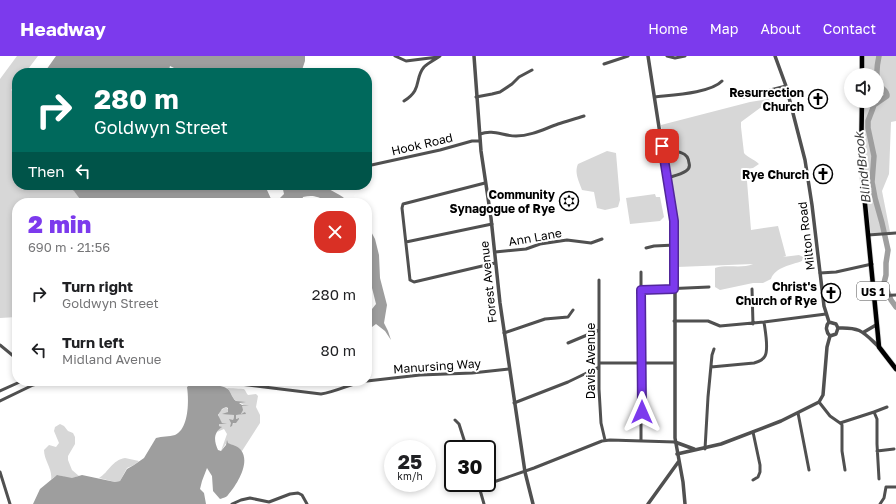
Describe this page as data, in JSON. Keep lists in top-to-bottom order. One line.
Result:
{"streets":{"main road":["US 1"],"street":["Hook Road","Milton Road","Ann Lane","Forest Avenue","Davis Avenue","Manursing Way"]},"crossings":[["Hook Road","Forest Avenue"],["Ann Lane","Forest Avenue"],["Forest Avenue","Manursing Way"]],"water":["Blind Brook"],"places":{"church":["Resurrection Church","Rye Church","Christ's Church of Rye"],"synagogue":["Community Synagogue of Rye"]},"page":{"header":"Headway","nav":["Home","Map","About","Contact"],"turn":["280 m","Goldwyn Street"],"then":"Then","heading":["2 min","690 m · 21:56"],"list":[{"name":"Turn right","note":"Goldwyn Street","value":"280 m"},{"name":"Turn left","note":"Midland Avenue","value":"80 m"}],"speed":"25 km/h","limit":"30"}}
